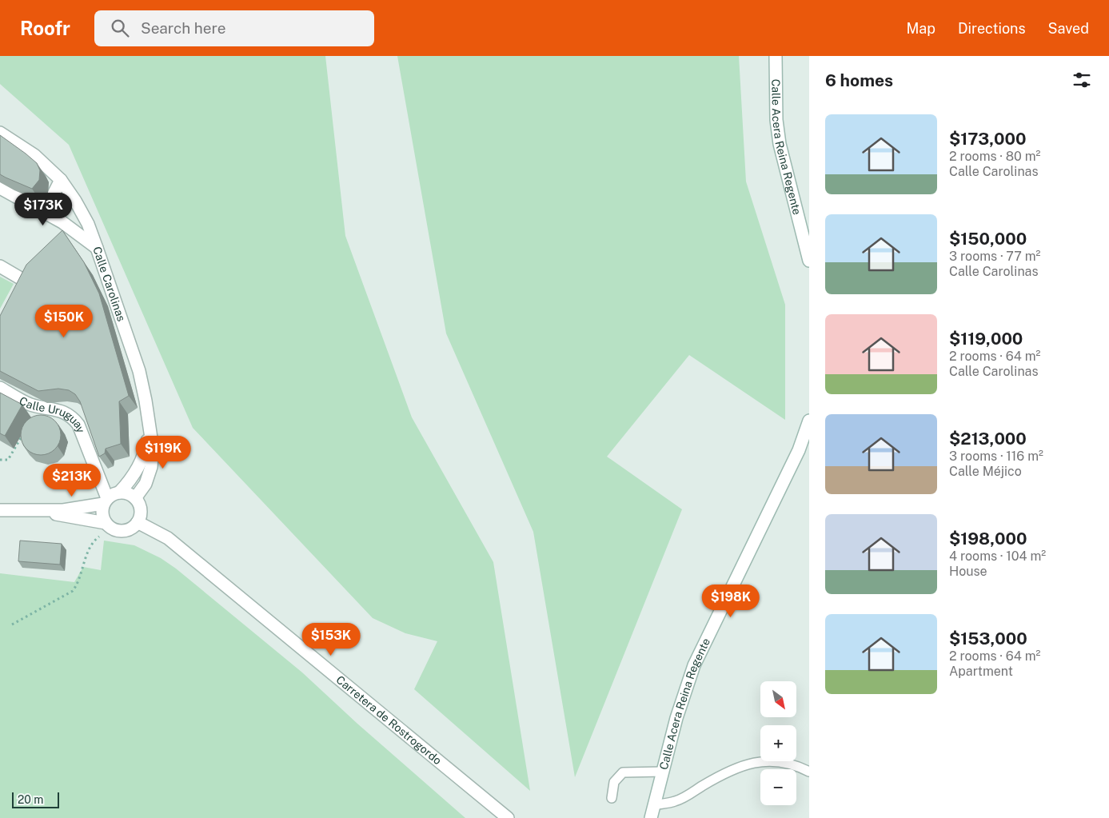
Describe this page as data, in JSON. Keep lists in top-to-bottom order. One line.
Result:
{"streets":{"street":["Calle Acera Reina Regente","Calle Carolinas","Calle Uruguay","Carretera de Rostrogordo"]},"crossings":[["Calle Carolinas","Calle Uruguay"],["Calle Carolinas","Carretera de Rostrogordo"],["Calle Uruguay","Carretera de Rostrogordo"]],"scale_bar":"20 m","north":"bottom right","page":{"header":"Roofr","search":"Search here","nav":["Map","Directions","Saved"],"heading":"6 homes","list":[{"name":"$173,000","note":"2 rooms · 80 m² · Calle Carolinas"},{"name":"$150,000","note":"3 rooms · 77 m² · Calle Carolinas"},{"name":"$119,000","note":"2 rooms · 64 m² · Calle Carolinas"},{"name":"$213,000","note":"3 rooms · 116 m² · Calle Méjico"},{"name":"$198,000","note":"4 rooms · 104 m² · House"},{"name":"$153,000","note":"2 rooms · 64 m² · Apartment"}],"price":["$173K","$150K","$119K","$213K","$198K","$153K"],"map_buttons":["+","−"],"scale":"20 m"}}
